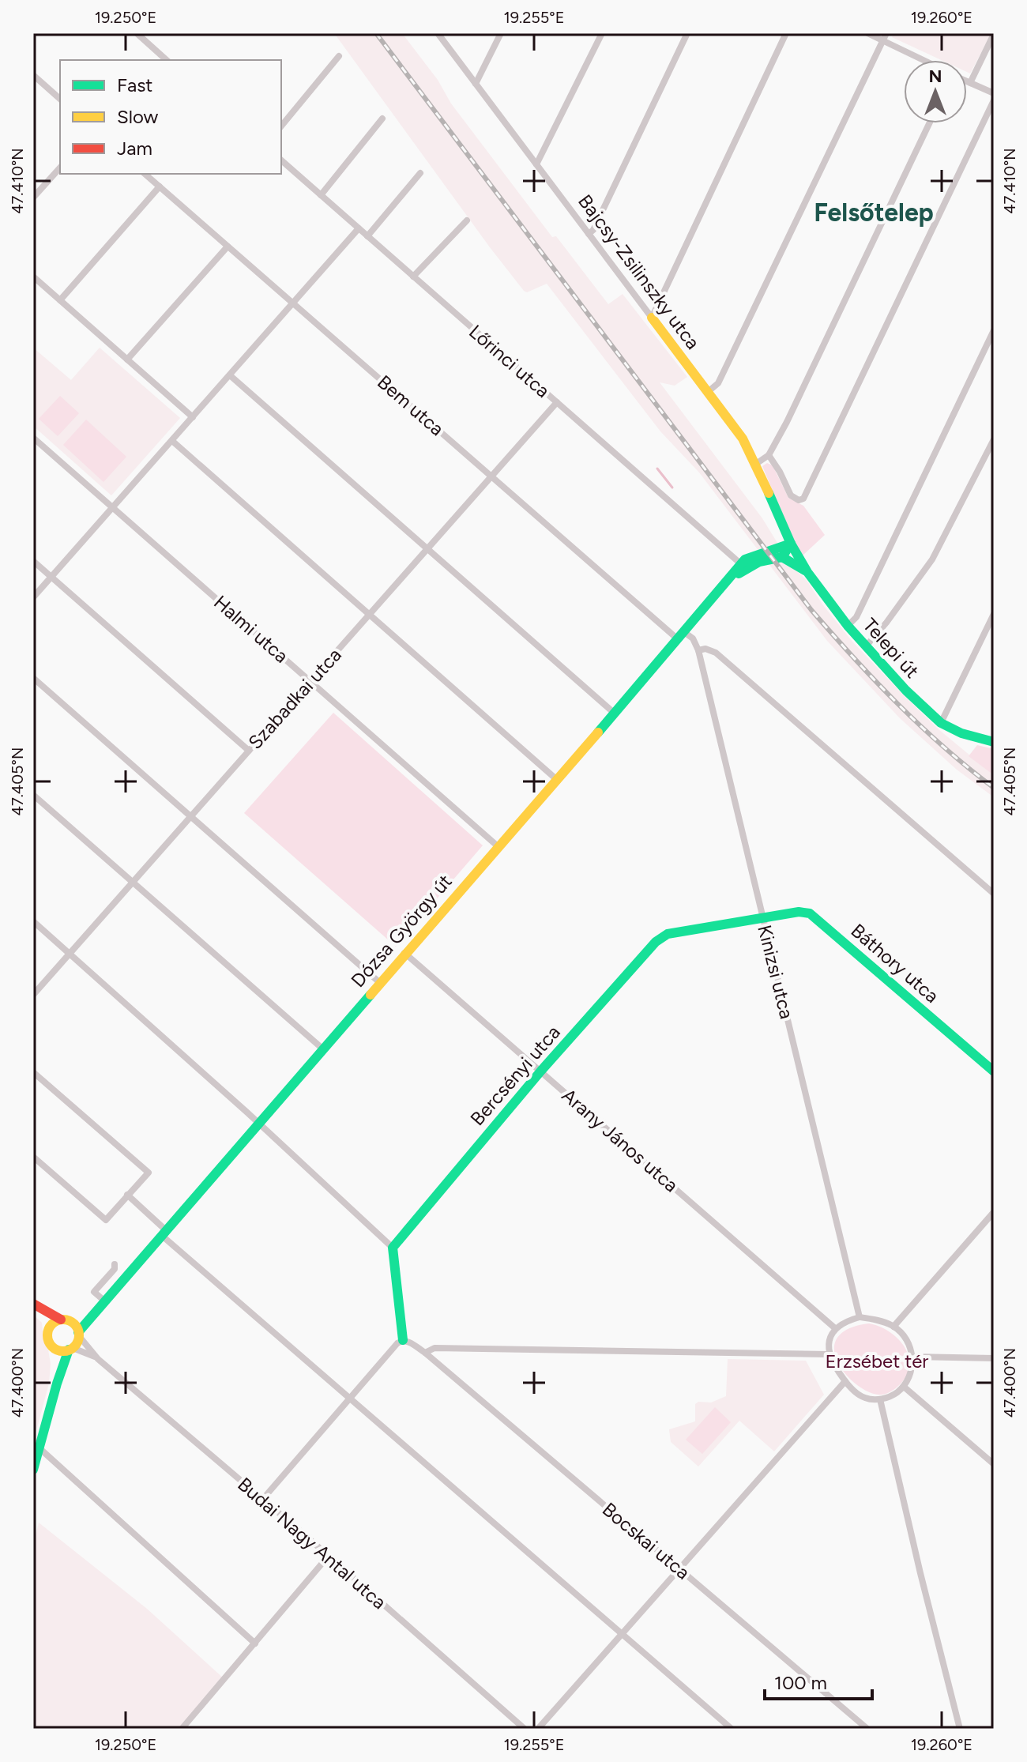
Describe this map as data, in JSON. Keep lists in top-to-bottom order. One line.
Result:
{"streets":{"main road":["Bajcsy-Zsilinszky utca","Telepi út","Dózsa György út","Báthory utca","Bercsényi utca"],"street":["Lőrinci utca","Bem utca","Halmi utca","Szabadkai utca","Kinizsi utca","Arany János utca","Bocskai utca","Budai Nagy Antal utca"]},"crossings":[["Bajcsy-Zsilinszky utca","Telepi út"],["Bajcsy-Zsilinszky utca","Dózsa György út"],["Lőrinci utca","Szabadkai utca"],["Lőrinci utca","Dózsa György út"],["Bem utca","Szabadkai utca"],["Bem utca","Dózsa György út"],["Bem utca","Kinizsi utca"],["Halmi utca","Szabadkai utca"],["Halmi utca","Dózsa György út"],["Telepi út","Dózsa György út"],["Dózsa György út","Kinizsi utca"],["Dózsa György út","Arany János utca"],["Dózsa György út","Budai Nagy Antal utca"],["Báthory utca","Kinizsi utca"],["Báthory utca","Bercsényi utca"],["Kinizsi utca","Bercsényi utca"],["Kinizsi utca","Arany János utca"],["Bercsényi utca","Arany János utca"]],"districts":["Felsőtelep"],"parks":["Erzsébet tér"],"legend":["Fast","Slow","Jam"],"scale_bar":"100 m","north":"top","coordinates":["19.250°E","19.255°E","19.260°E","47.410°N","47.405°N","47.400°N"]}
